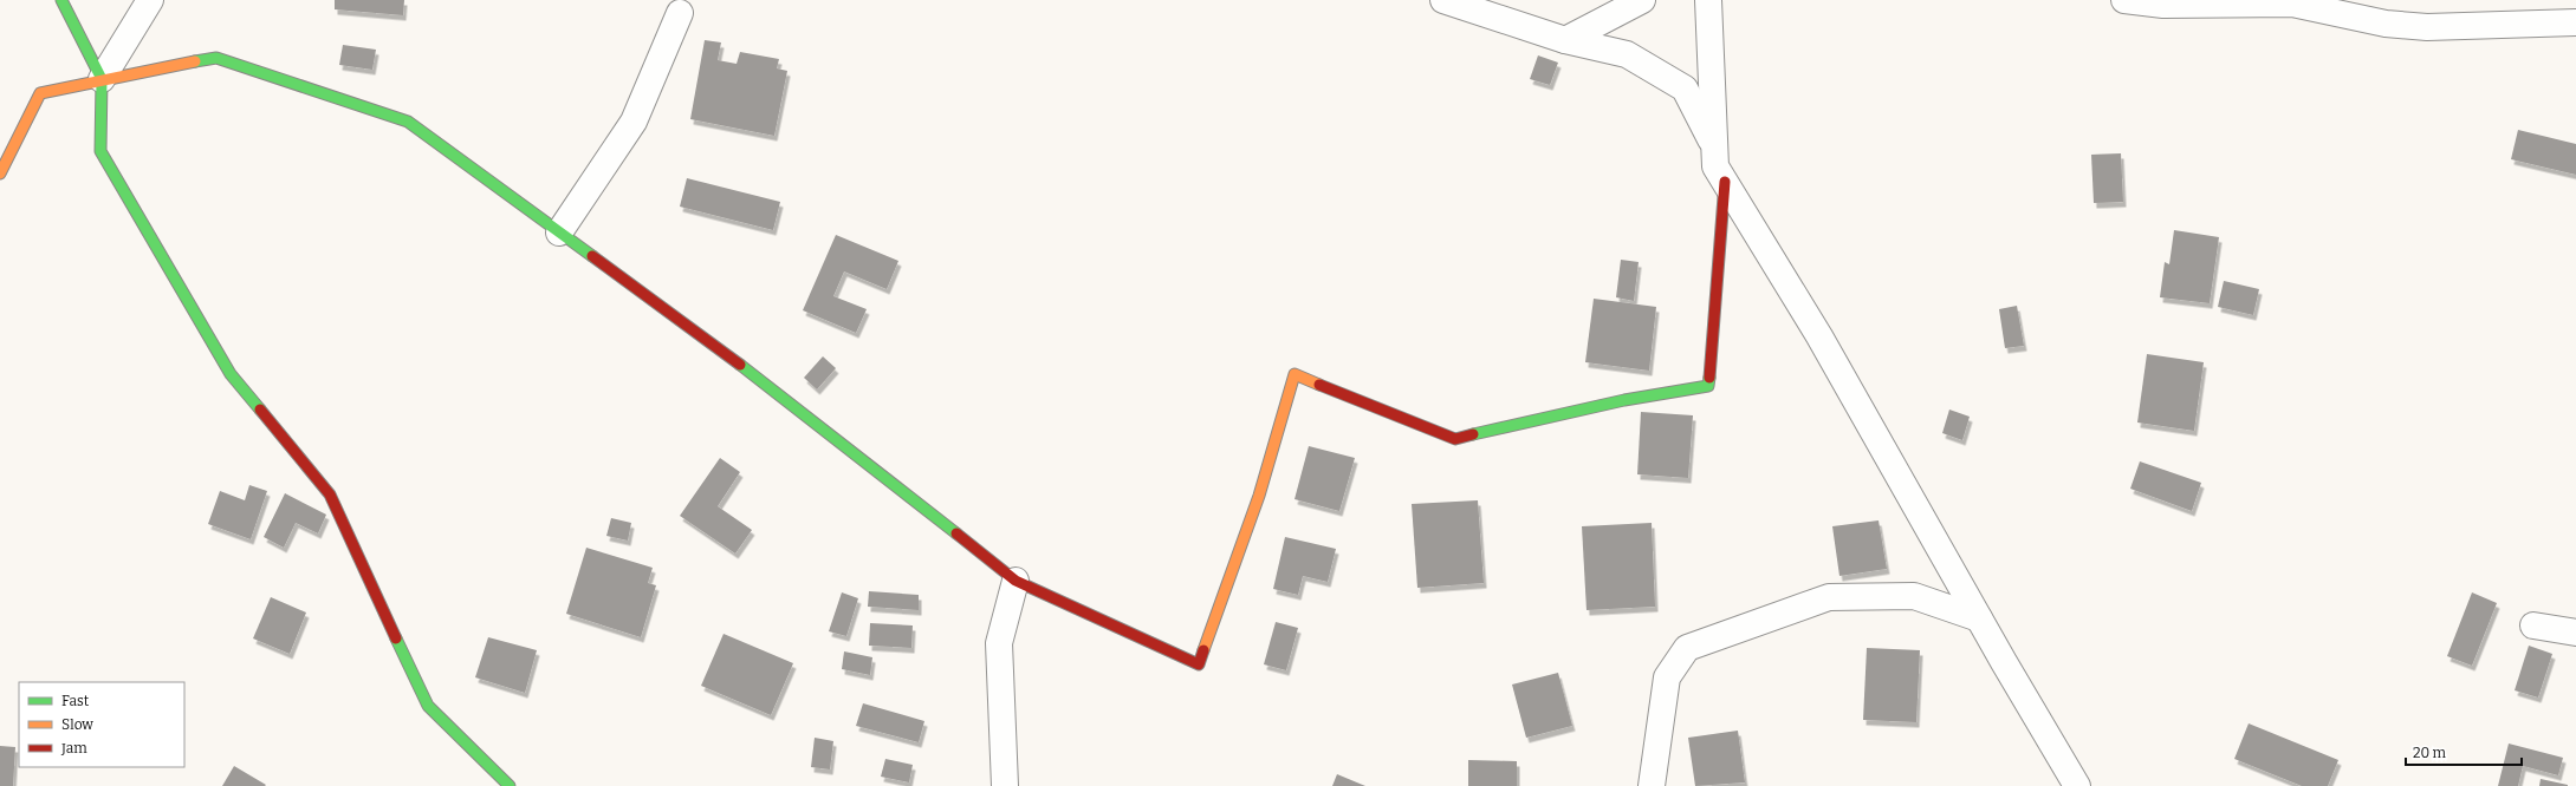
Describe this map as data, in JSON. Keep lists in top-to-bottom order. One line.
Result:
{"legend":["Fast","Slow","Jam"],"scale_bar":"20 m"}
